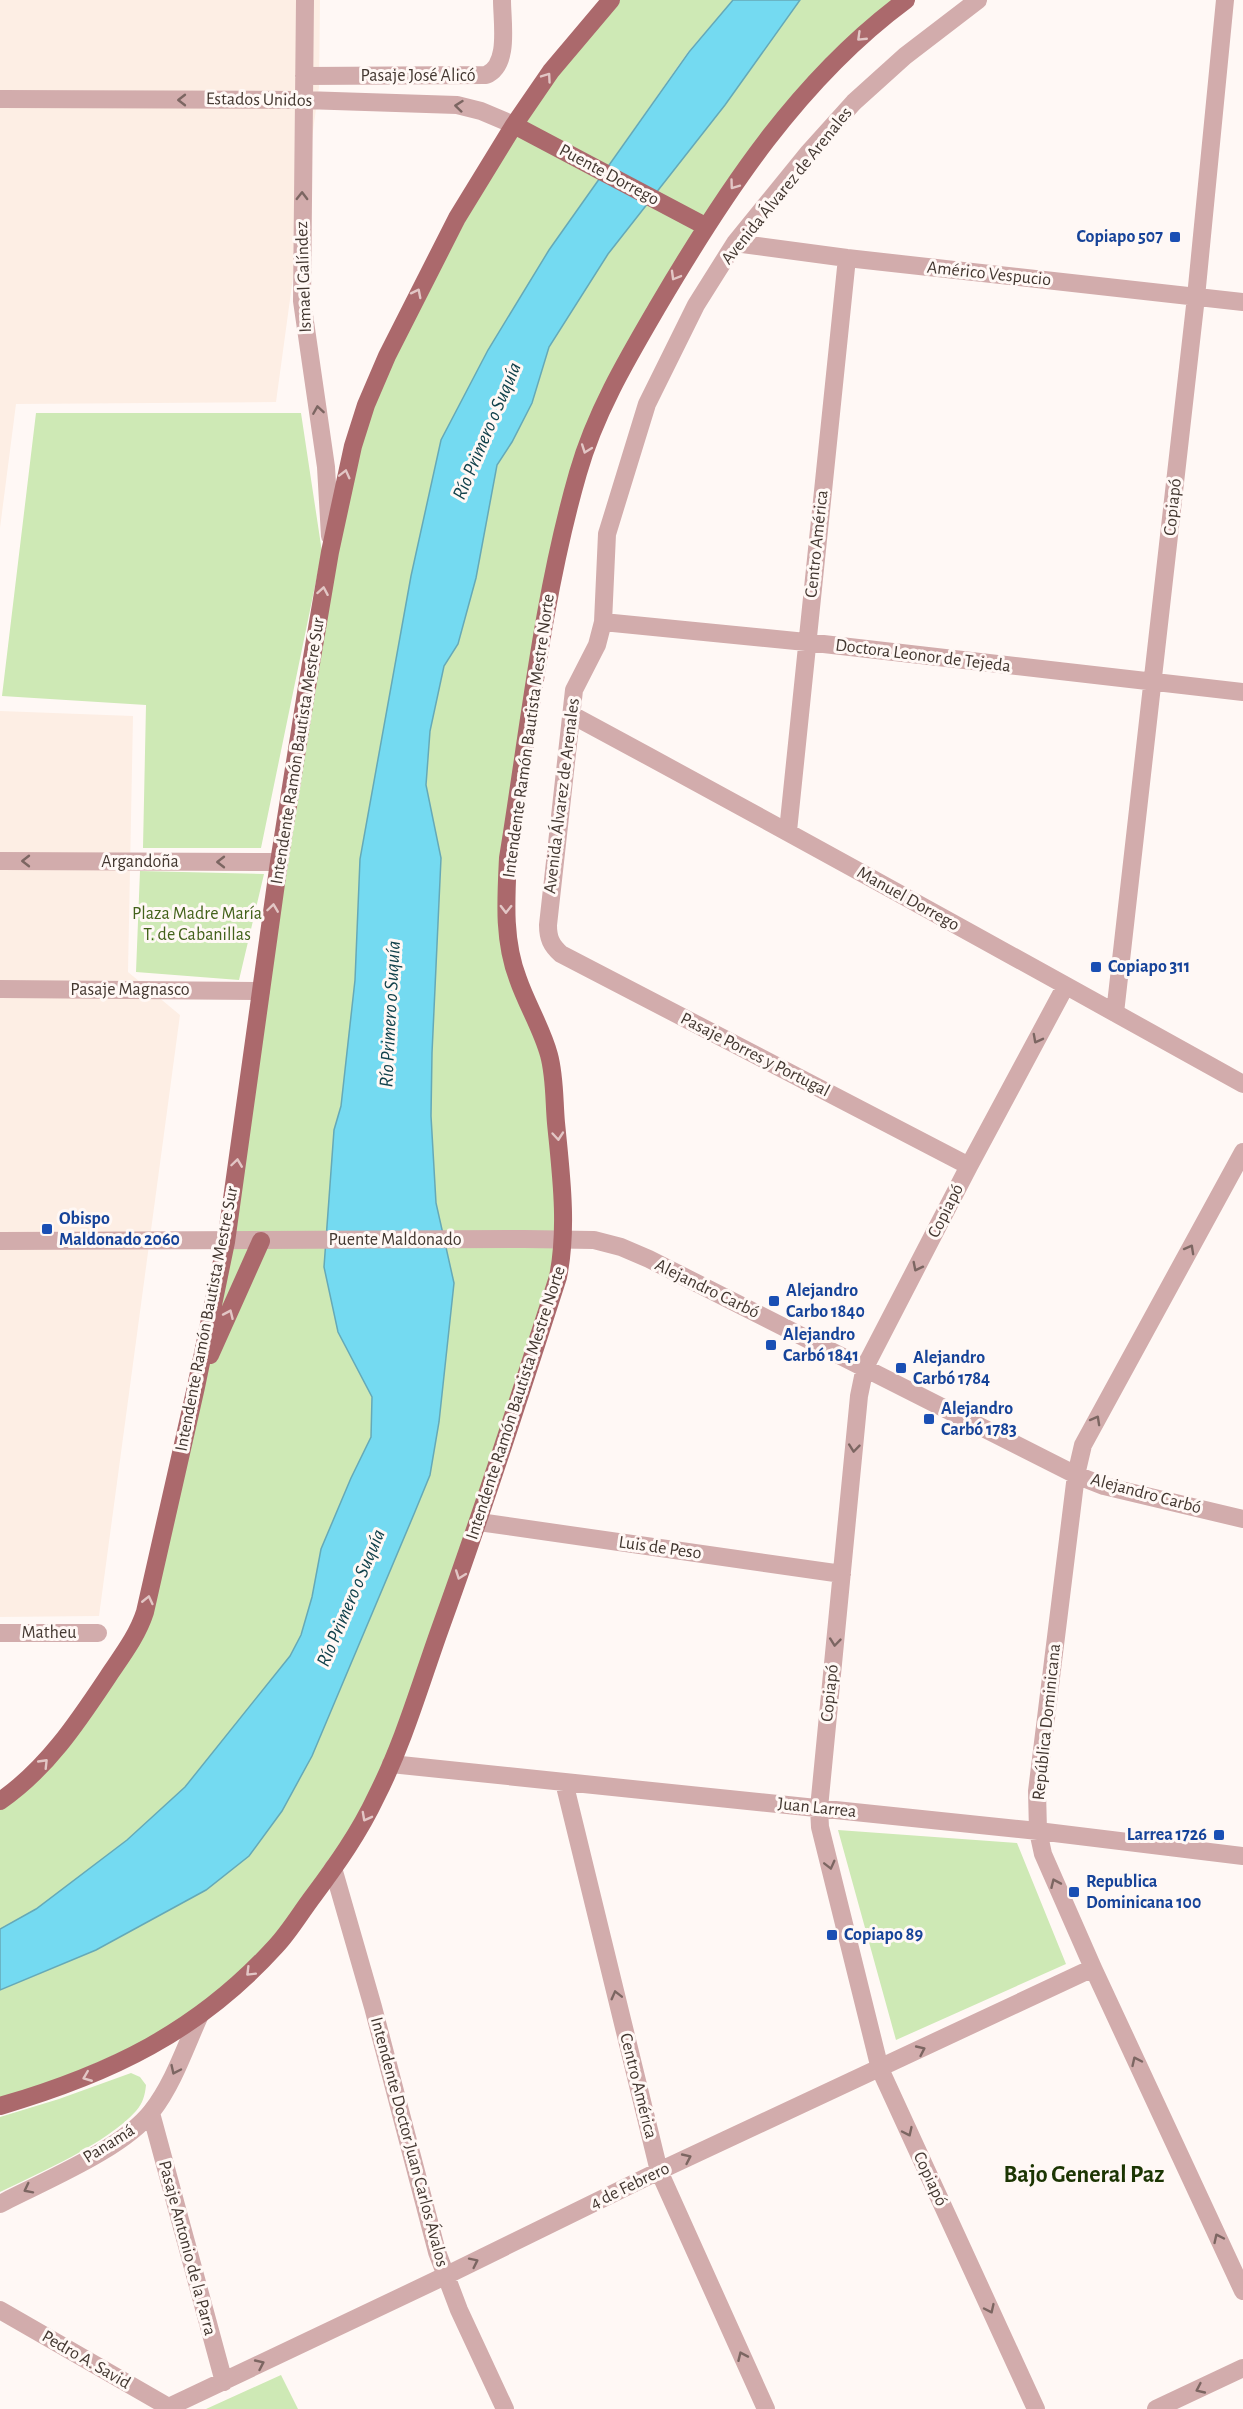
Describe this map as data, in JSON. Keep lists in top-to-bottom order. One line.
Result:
{"streets":{"main road":["Puente Dorrego","Intendente Ramón Bautista Mestre Norte","Intendente Ramón Bautista Mestre Sur"],"street":["Pasaje José Alicó","Estados Unidos","Avenida Álvarez de Arenales","Américo Vespucio","Ismael Galíndez","Copiapó","Centro América","Doctora Leonor de Tejeda","Argandoña","Manuel Dorrego","Pasaje Magnasco","Pasaje Porres y Portugal","Puente Maldonado","Alejandro Carbó","Luis de Peso","Matheu","República Dominicana","Juan Larrea","Intendente Doctor Juan Carlos Ávalos","Panamá","4 de Febrero","Pasaje Antonio de la Parra","Pedro A. Savid"]},"crossings":[["Pasaje José Alicó","Ismael Galíndez"],["Estados Unidos","Puente Dorrego"],["Estados Unidos","Ismael Galíndez"],["Estados Unidos","Intendente Ramón Bautista Mestre Sur"],["Puente Dorrego","Intendente Ramón Bautista Mestre Norte"],["Puente Dorrego","Intendente Ramón Bautista Mestre Sur"],["Avenida Álvarez de Arenales","Américo Vespucio"],["Avenida Álvarez de Arenales","Doctora Leonor de Tejeda"],["Avenida Álvarez de Arenales","Manuel Dorrego"],["Avenida Álvarez de Arenales","Pasaje Porres y Portugal"],["Américo Vespucio","Copiapó"],["Américo Vespucio","Centro América"],["Ismael Galíndez","Intendente Ramón Bautista Mestre Sur"],["Copiapó","Doctora Leonor de Tejeda"],["Copiapó","Manuel Dorrego"],["Copiapó","Pasaje Porres y Portugal"],["Copiapó","Alejandro Carbó"],["Copiapó","Luis de Peso"],["Copiapó","Juan Larrea"],["Copiapó","4 de Febrero"],["Centro América","Doctora Leonor de Tejeda"],["Centro América","Manuel Dorrego"],["Centro América","Juan Larrea"],["Centro América","4 de Febrero"],["Intendente Ramón Bautista Mestre Norte","Puente Maldonado"],["Intendente Ramón Bautista Mestre Norte","Alejandro Carbó"],["Intendente Ramón Bautista Mestre Norte","Luis de Peso"],["Intendente Ramón Bautista Mestre Norte","Juan Larrea"],["Intendente Ramón Bautista Mestre Norte","Intendente Doctor Juan Carlos Ávalos"],["Intendente Ramón Bautista Mestre Norte","Panamá"],["Intendente Ramón Bautista Mestre Sur","Argandoña"],["Intendente Ramón Bautista Mestre Sur","Pasaje Magnasco"],["Intendente Ramón Bautista Mestre Sur","Puente Maldonado"],["Puente Maldonado","Alejandro Carbó"],["Alejandro Carbó","República Dominicana"],["República Dominicana","Juan Larrea"],["República Dominicana","4 de Febrero"],["Intendente Doctor Juan Carlos Ávalos","4 de Febrero"],["Panamá","Pasaje Antonio de la Parra"],["4 de Febrero","Pasaje Antonio de la Parra"],["4 de Febrero","Pedro A. Savid"]],"one_way":["Estados Unidos","Ismael Galíndez","Copiapó","Centro América","Intendente Ramón Bautista Mestre Norte","Intendente Ramón Bautista Mestre Sur","Argandoña","República Dominicana","Panamá","4 de Febrero"],"districts":["Bajo General Paz"],"water":["Río Primero o Suquía"],"parks":["Plaza Madre María T. de Cabanillas"],"places":{"transit":["Copiapo 507","Copiapo 311","Obispo Maldonado 2060","Alejandro Carbo 1840","Alejandro Carbó 1841","Alejandro Carbó 1784","Alejandro Carbó 1783","Larrea 1726","Republica Dominicana 100","Copiapo 89"]}}
